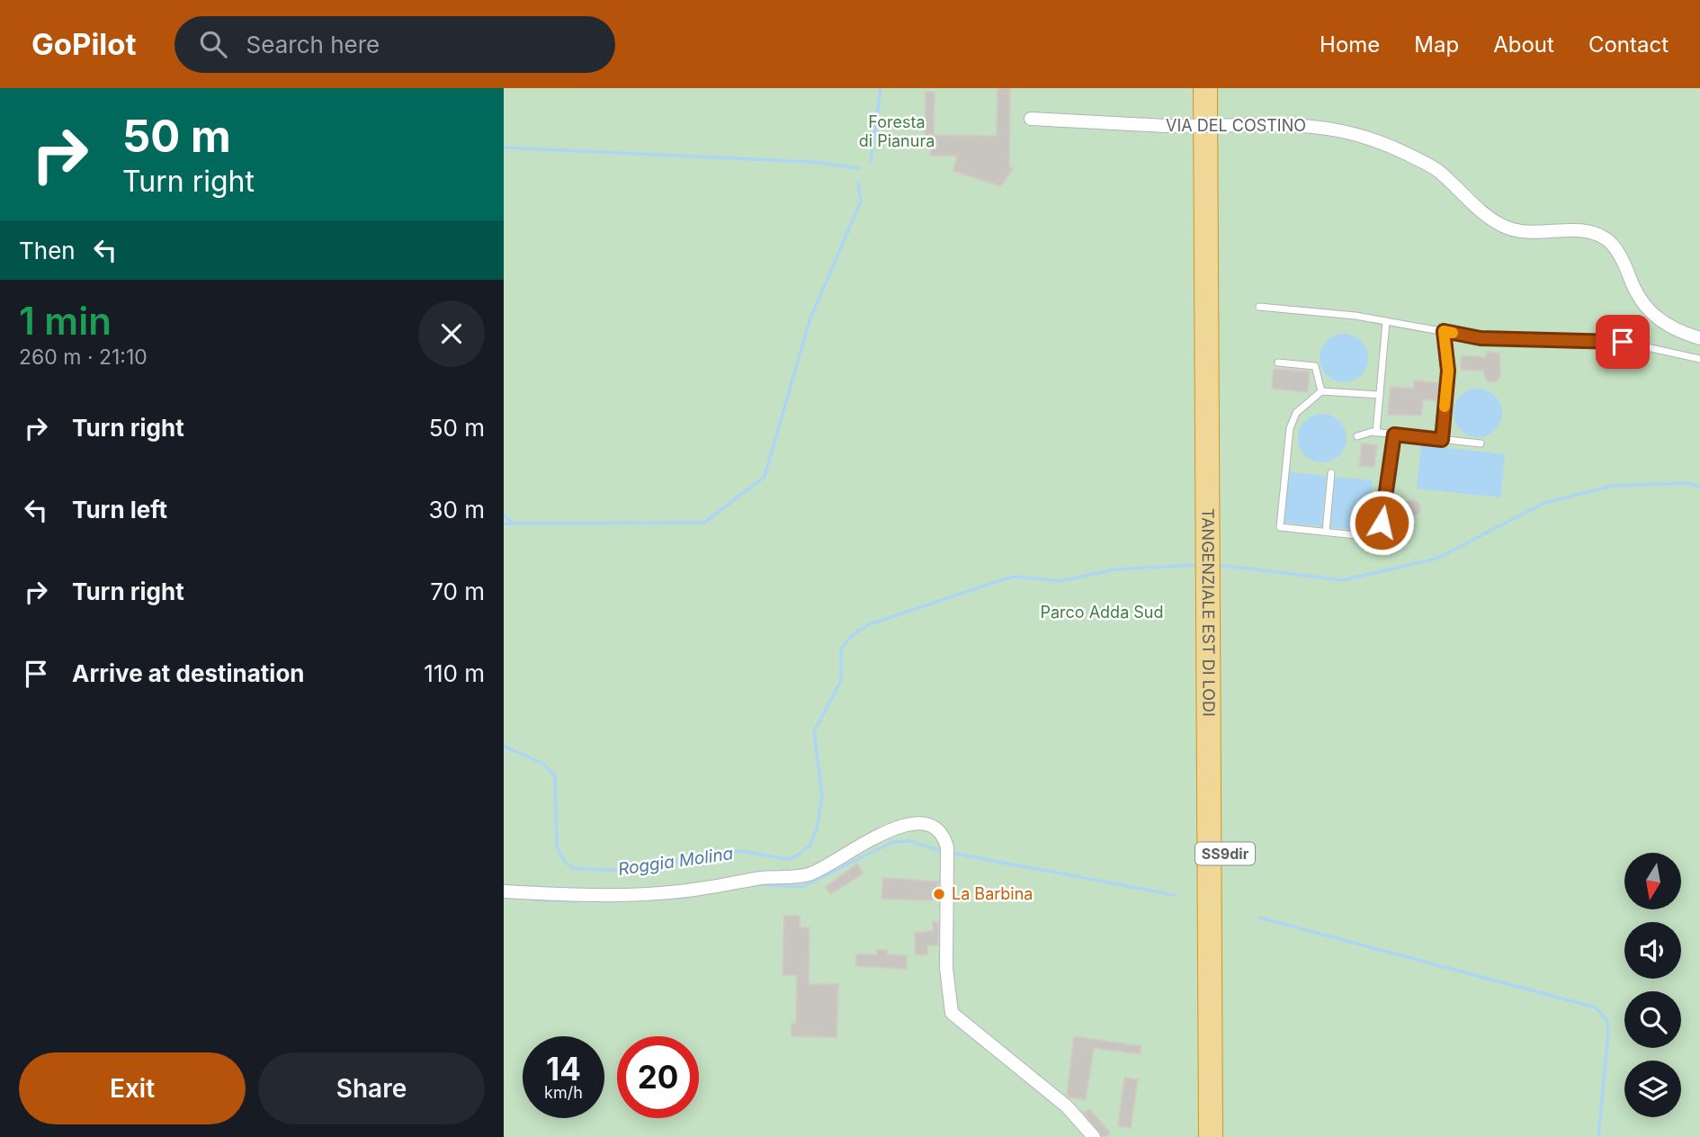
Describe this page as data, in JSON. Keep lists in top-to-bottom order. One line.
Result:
{"streets":{"highway":["TANGENZIALE EST DI LODI","SS9dir"],"street":["VIA DEL COSTINO"]},"water":["Roggia Molina"],"parks":["Foresta di Pianura","Parco Adda Sud"],"places":["La Barbina"],"north":"bottom","page":{"header":"GoPilot","search":"Search here","nav":["Home","Map","About","Contact"],"turn":["50 m","Turn right"],"then":"Then","heading":["1 min","260 m · 21:10"],"list":[{"name":"Turn right","value":"50 m"},{"name":"Turn left","value":"30 m"},{"name":"Turn right","value":"70 m"},{"name":"Arrive at destination","value":"110 m"}],"speed":"14 km/h","limit":"20","buttons":["Exit","Share"]}}
